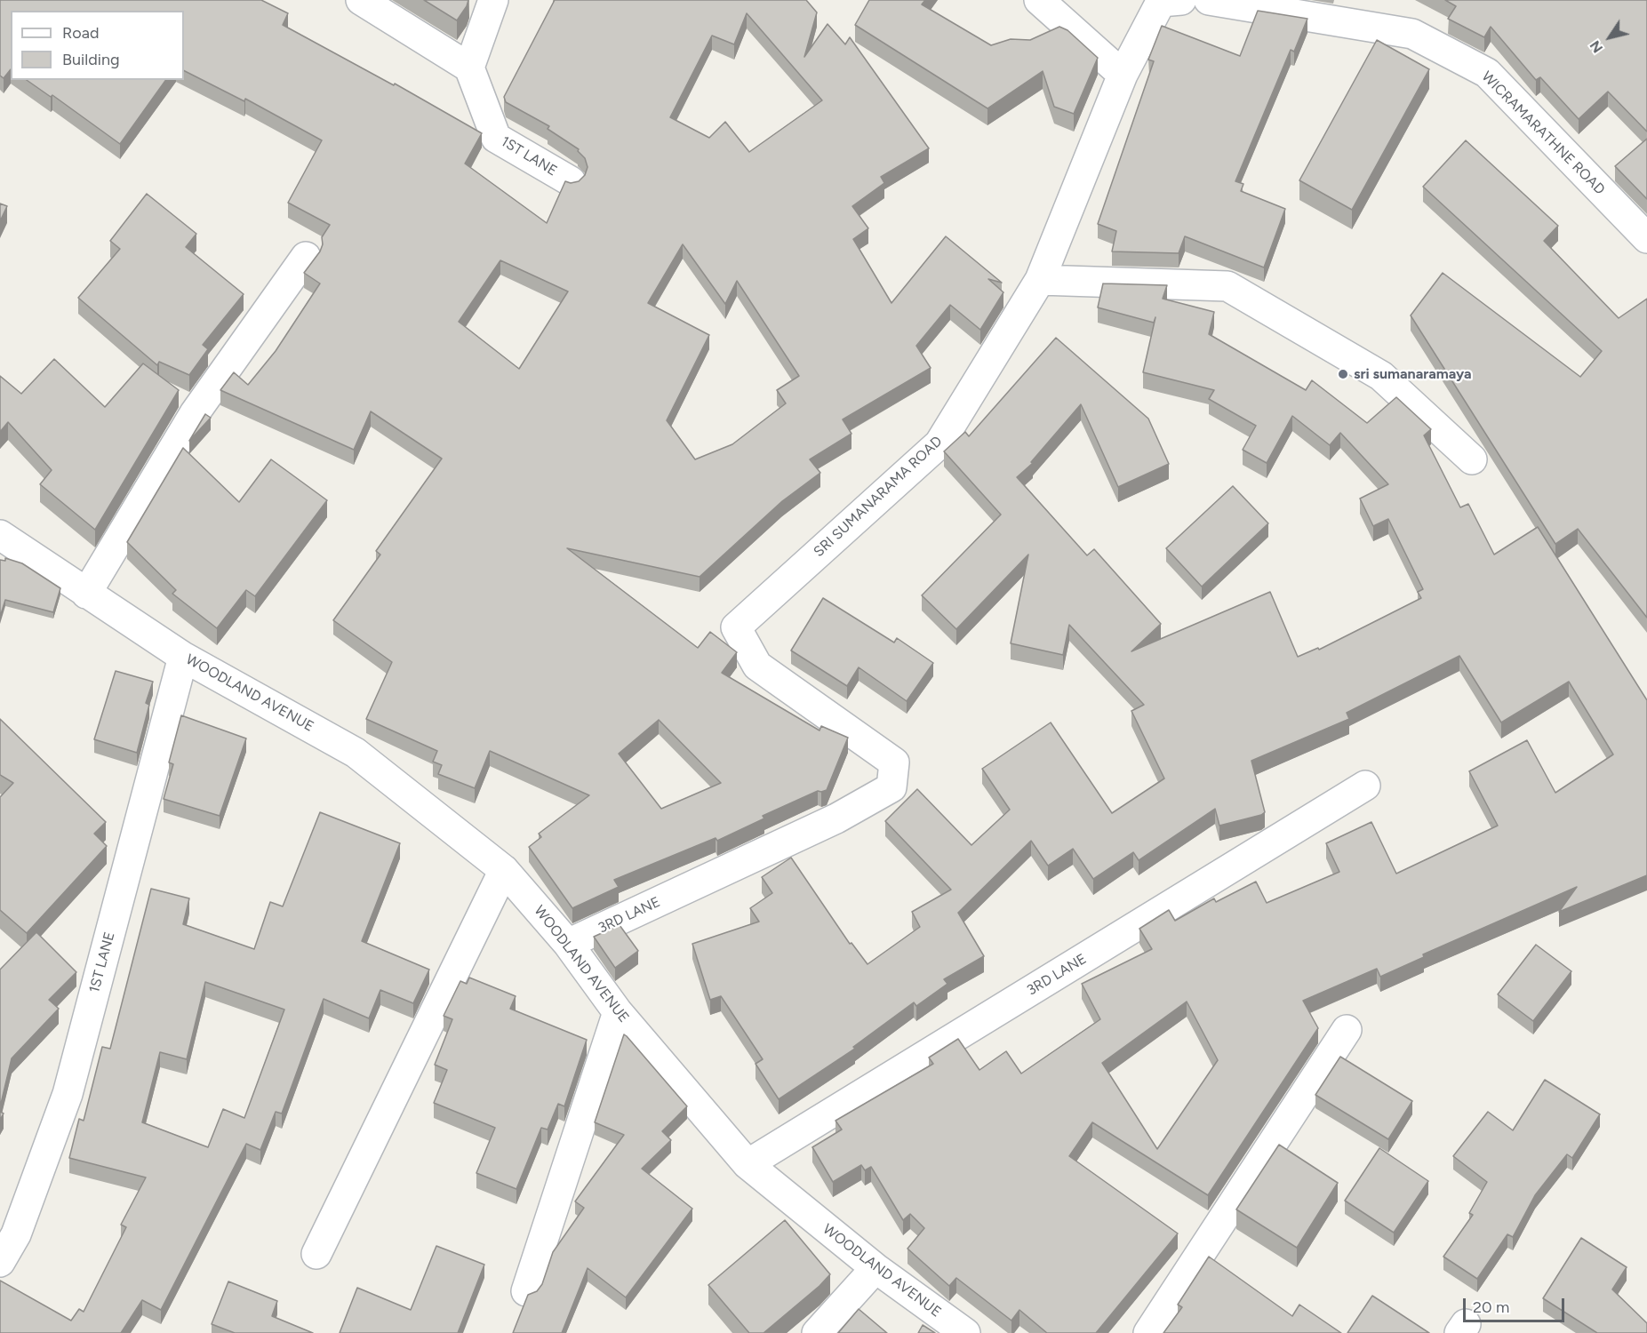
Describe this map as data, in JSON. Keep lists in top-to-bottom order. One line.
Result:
{"streets":{"street":["WICRAMARATHNE ROAD","1ST LANE","SRI SUMANARAMA ROAD","WOODLAND AVENUE","3RD LANE"]},"crossings":[["1ST LANE","WOODLAND AVENUE"],["SRI SUMANARAMA ROAD","3RD LANE"],["WOODLAND AVENUE","3RD LANE"]],"places":["sri sumanaramaya"],"legend":["Road","Building"],"scale_bar":"20 m","north":"bottom left"}
